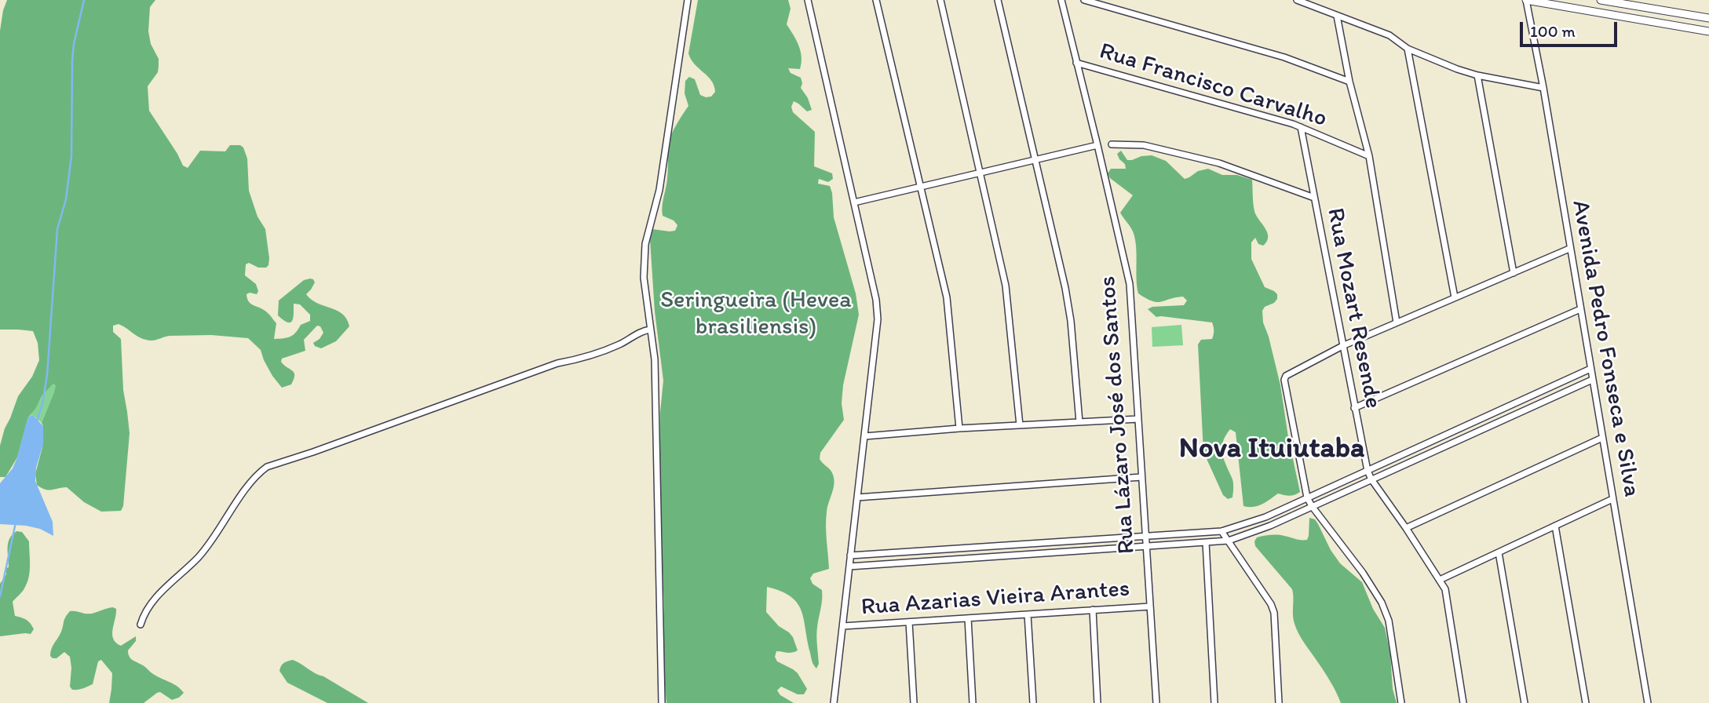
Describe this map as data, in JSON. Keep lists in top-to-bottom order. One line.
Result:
{"streets":{"street":["Rua Francisco Carvalho","Rua Mozart Resende","Avenida Pedro Fonseca e Silva","Rua Lázaro José dos Santos","Rua Azarias Vieira Arantes"]},"crossings":[["Rua Francisco Carvalho","Rua Mozart Resende"],["Rua Francisco Carvalho","Rua Lázaro José dos Santos"],["Rua Lázaro José dos Santos","Rua Azarias Vieira Arantes"]],"districts":["Nova Ituiutaba"],"parks":["Seringueira (Hevea brasiliensis)"],"scale_bar":"100 m"}
